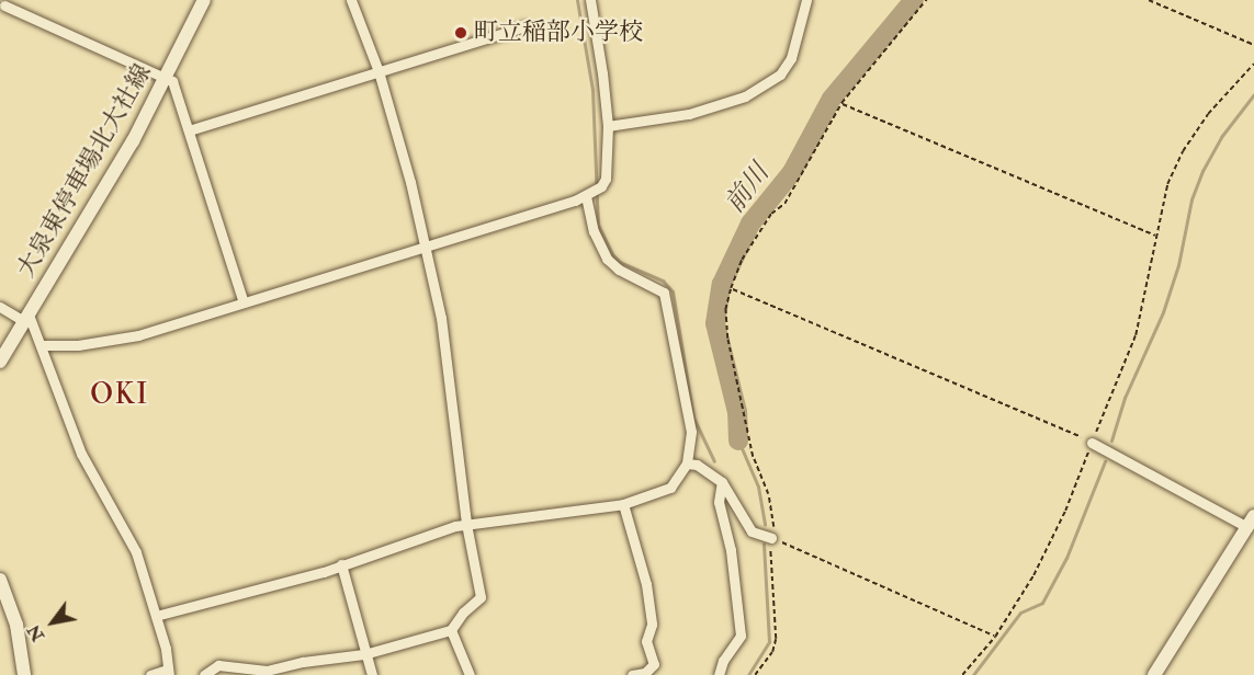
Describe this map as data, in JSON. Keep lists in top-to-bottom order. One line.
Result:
{"streets":{"main road":["大泉東停車場北大社線"]},"districts":["OKI"],"water":["前川"],"places":["町立稲部小学校"],"north":"bottom left"}
